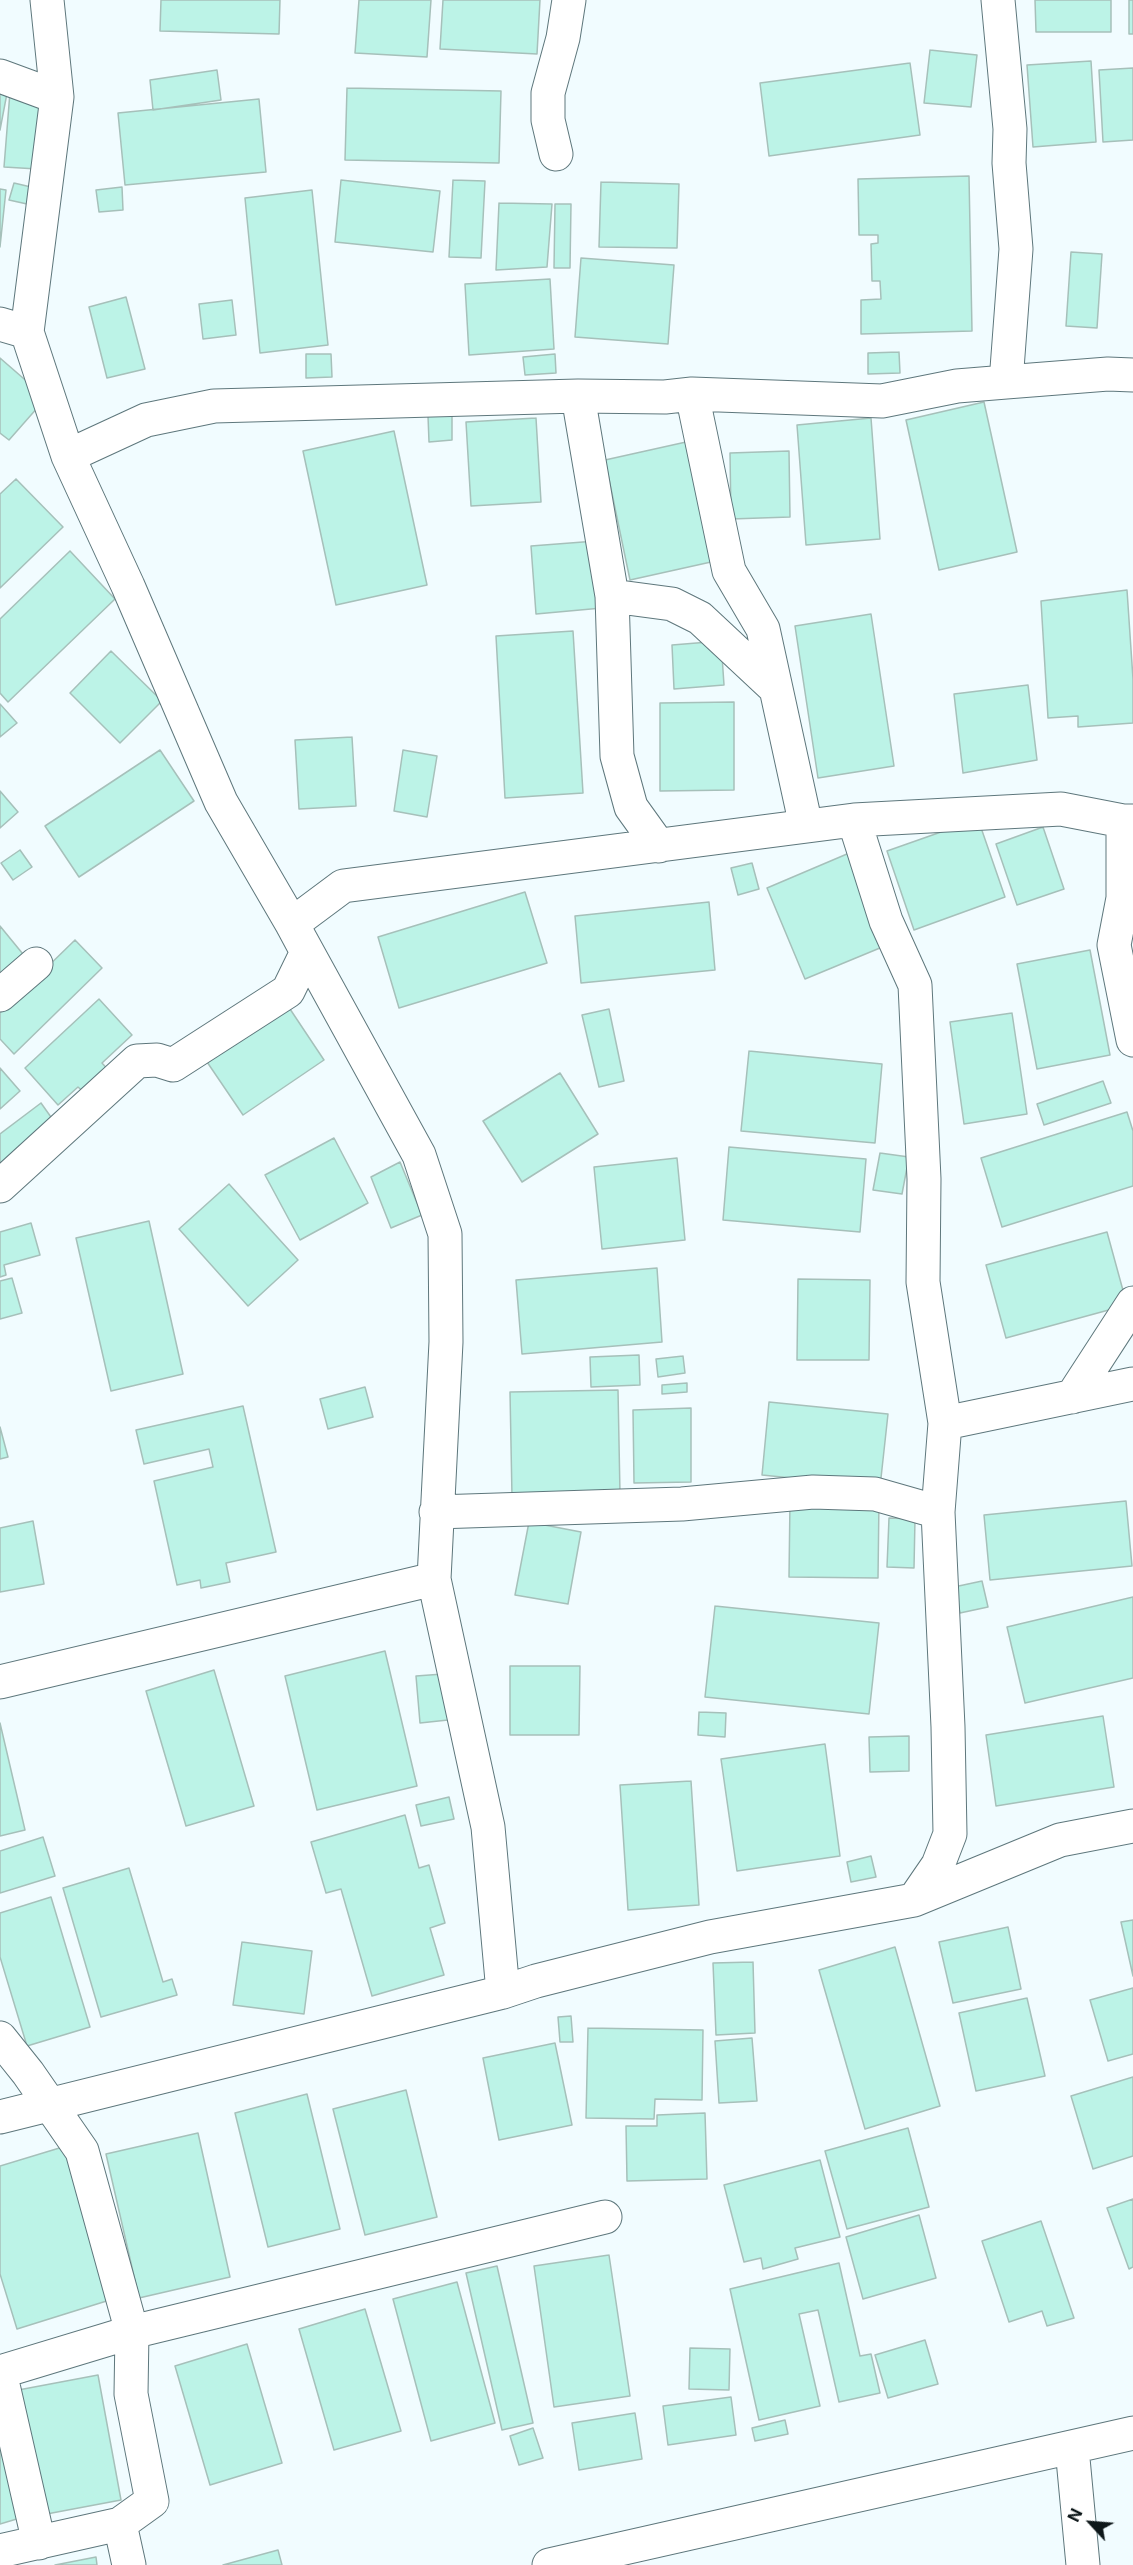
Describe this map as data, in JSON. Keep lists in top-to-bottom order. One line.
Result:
{"north":"top left"}
